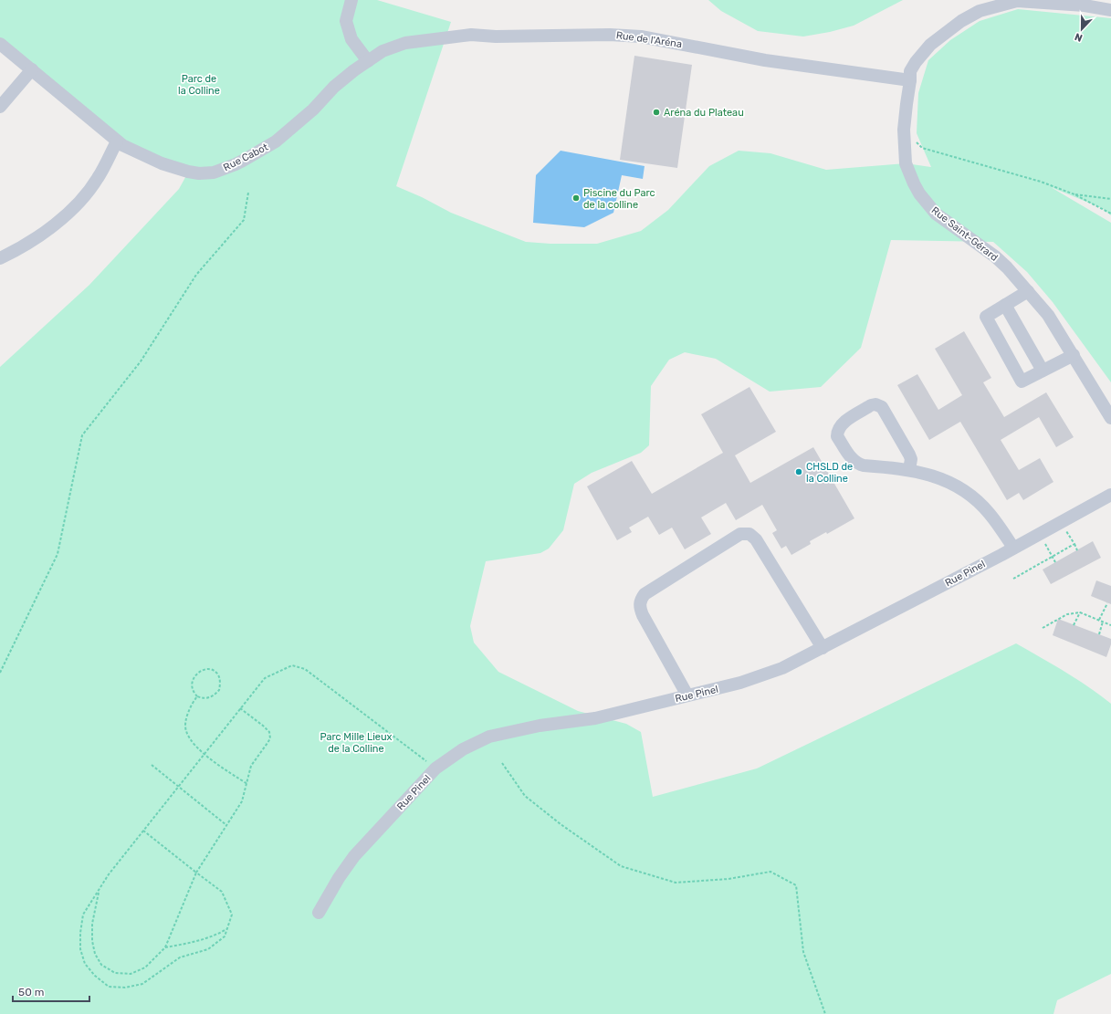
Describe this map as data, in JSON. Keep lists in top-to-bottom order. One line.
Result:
{"streets":{"street":["Rue de l'Aréna","Rue Cabot","Rue Saint-Gérard","Rue Pinel"]},"crossings":[["Rue de l'Aréna","Rue Cabot"],["Rue de l'Aréna","Rue Saint-Gérard"]],"parks":["Parc de la Colline","Parc Mille Lieux de la Colline"],"places":["Aréna du Plateau","Piscine du Parc de la colline","CHSLD de la Colline"],"scale_bar":"50 m","north":"bottom"}
